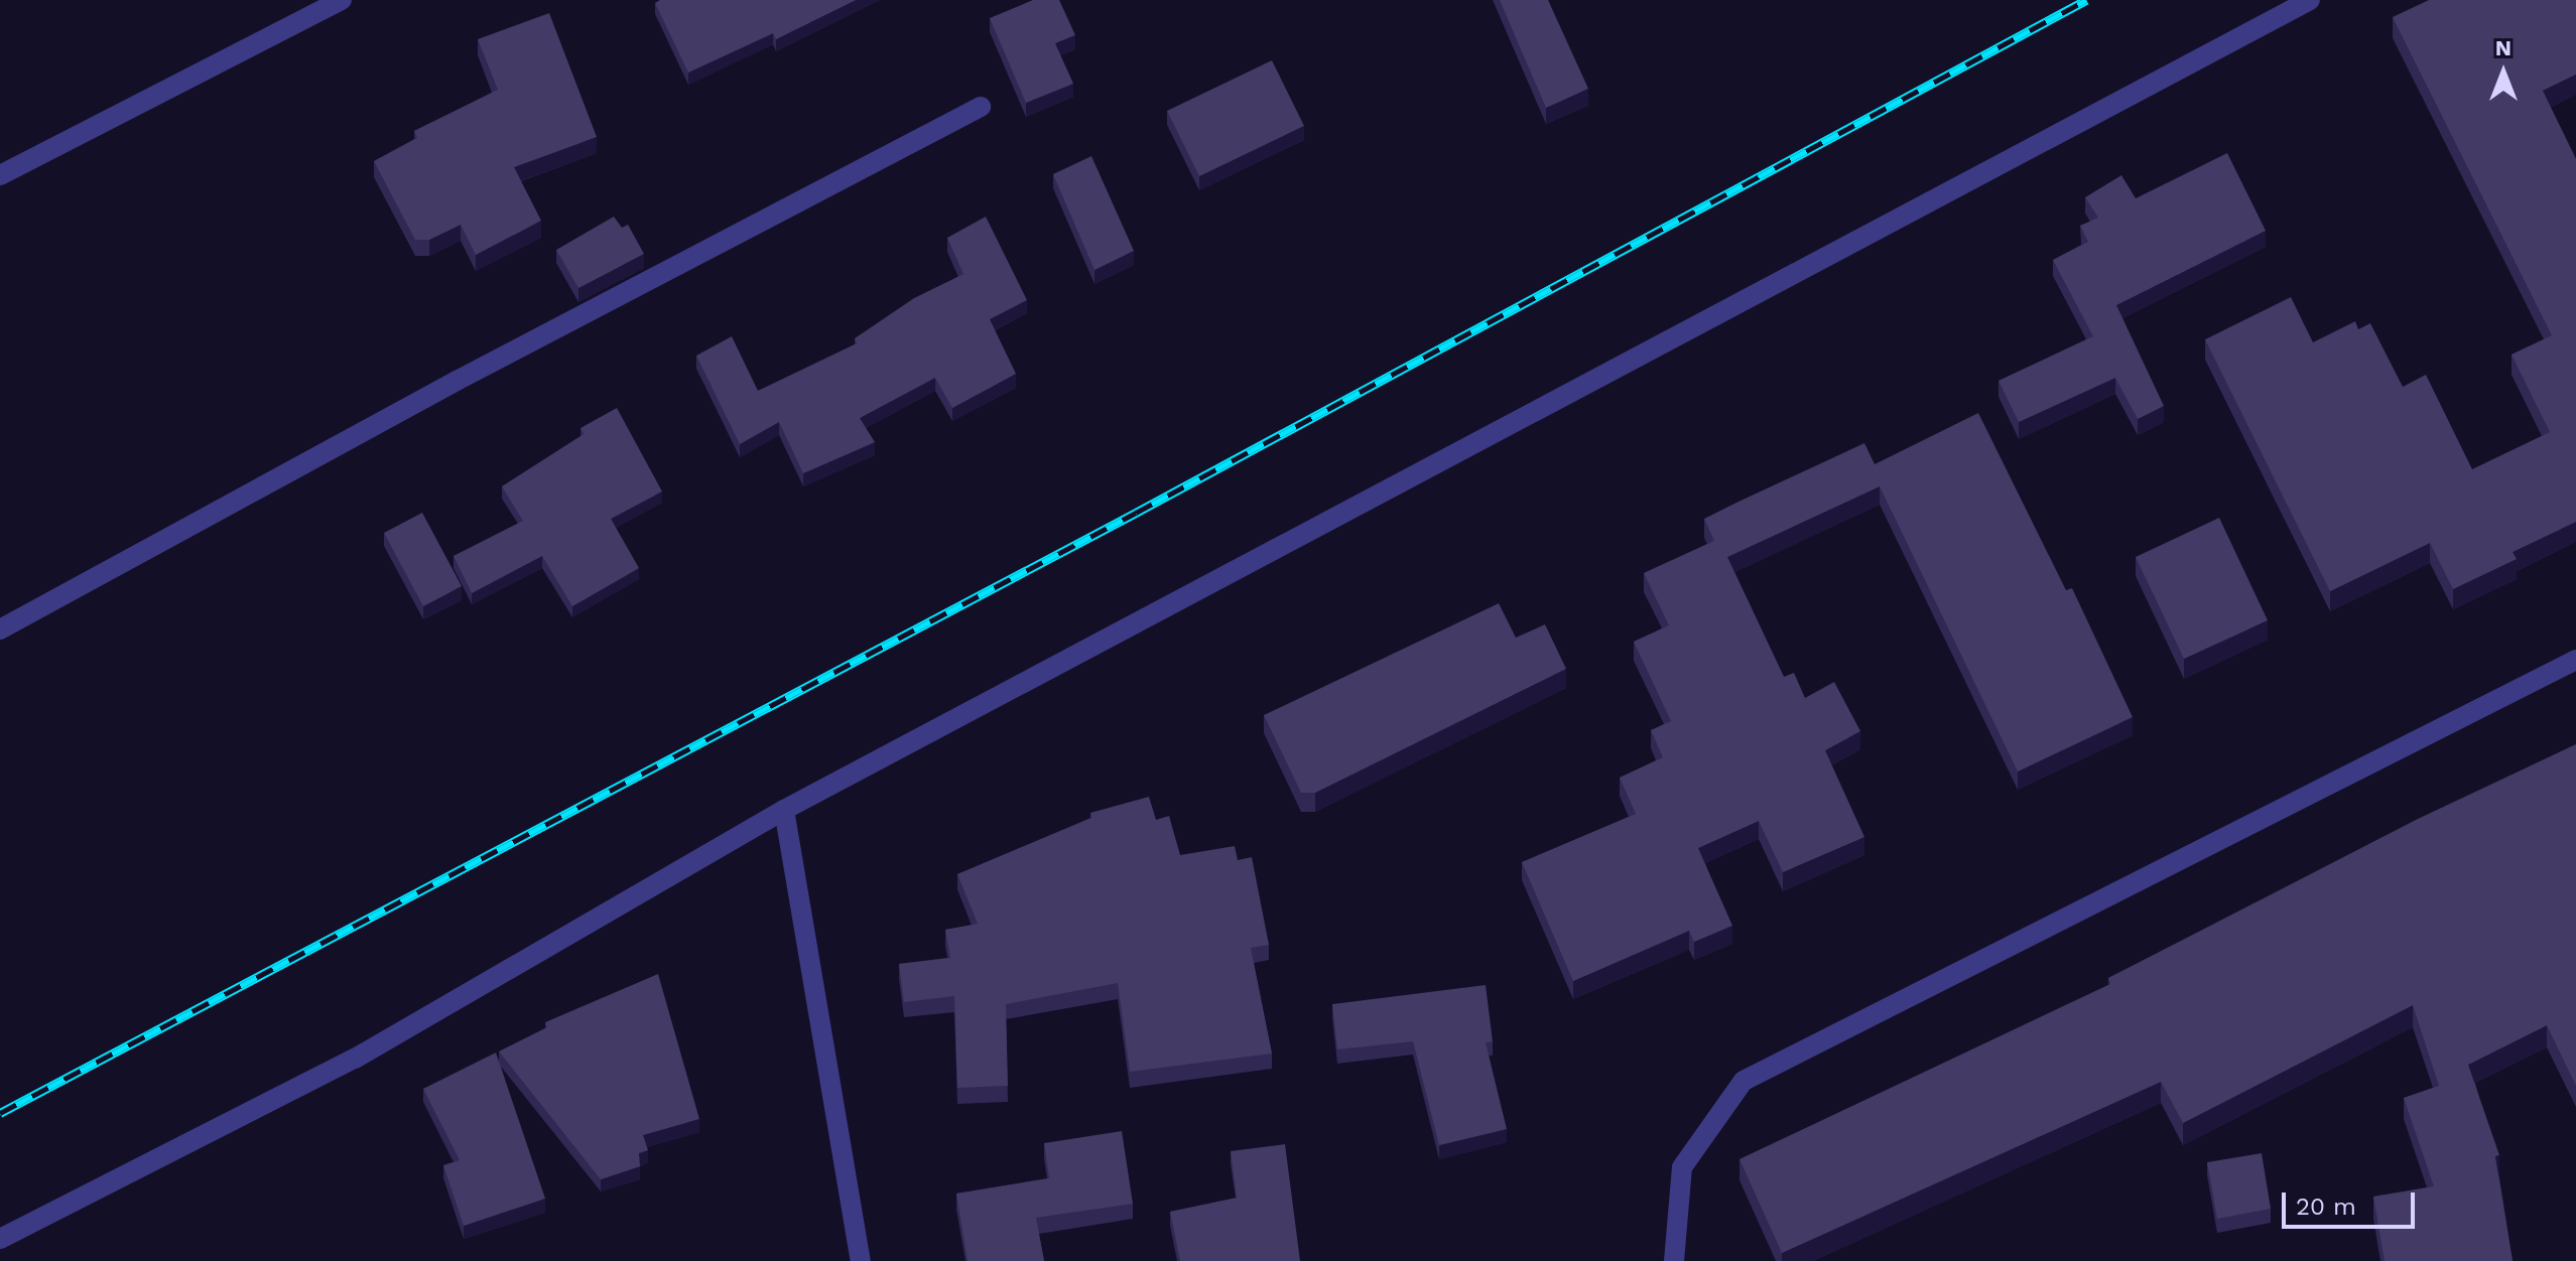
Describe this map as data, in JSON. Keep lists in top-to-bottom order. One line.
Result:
{"scale_bar":"20 m","north":"top"}
